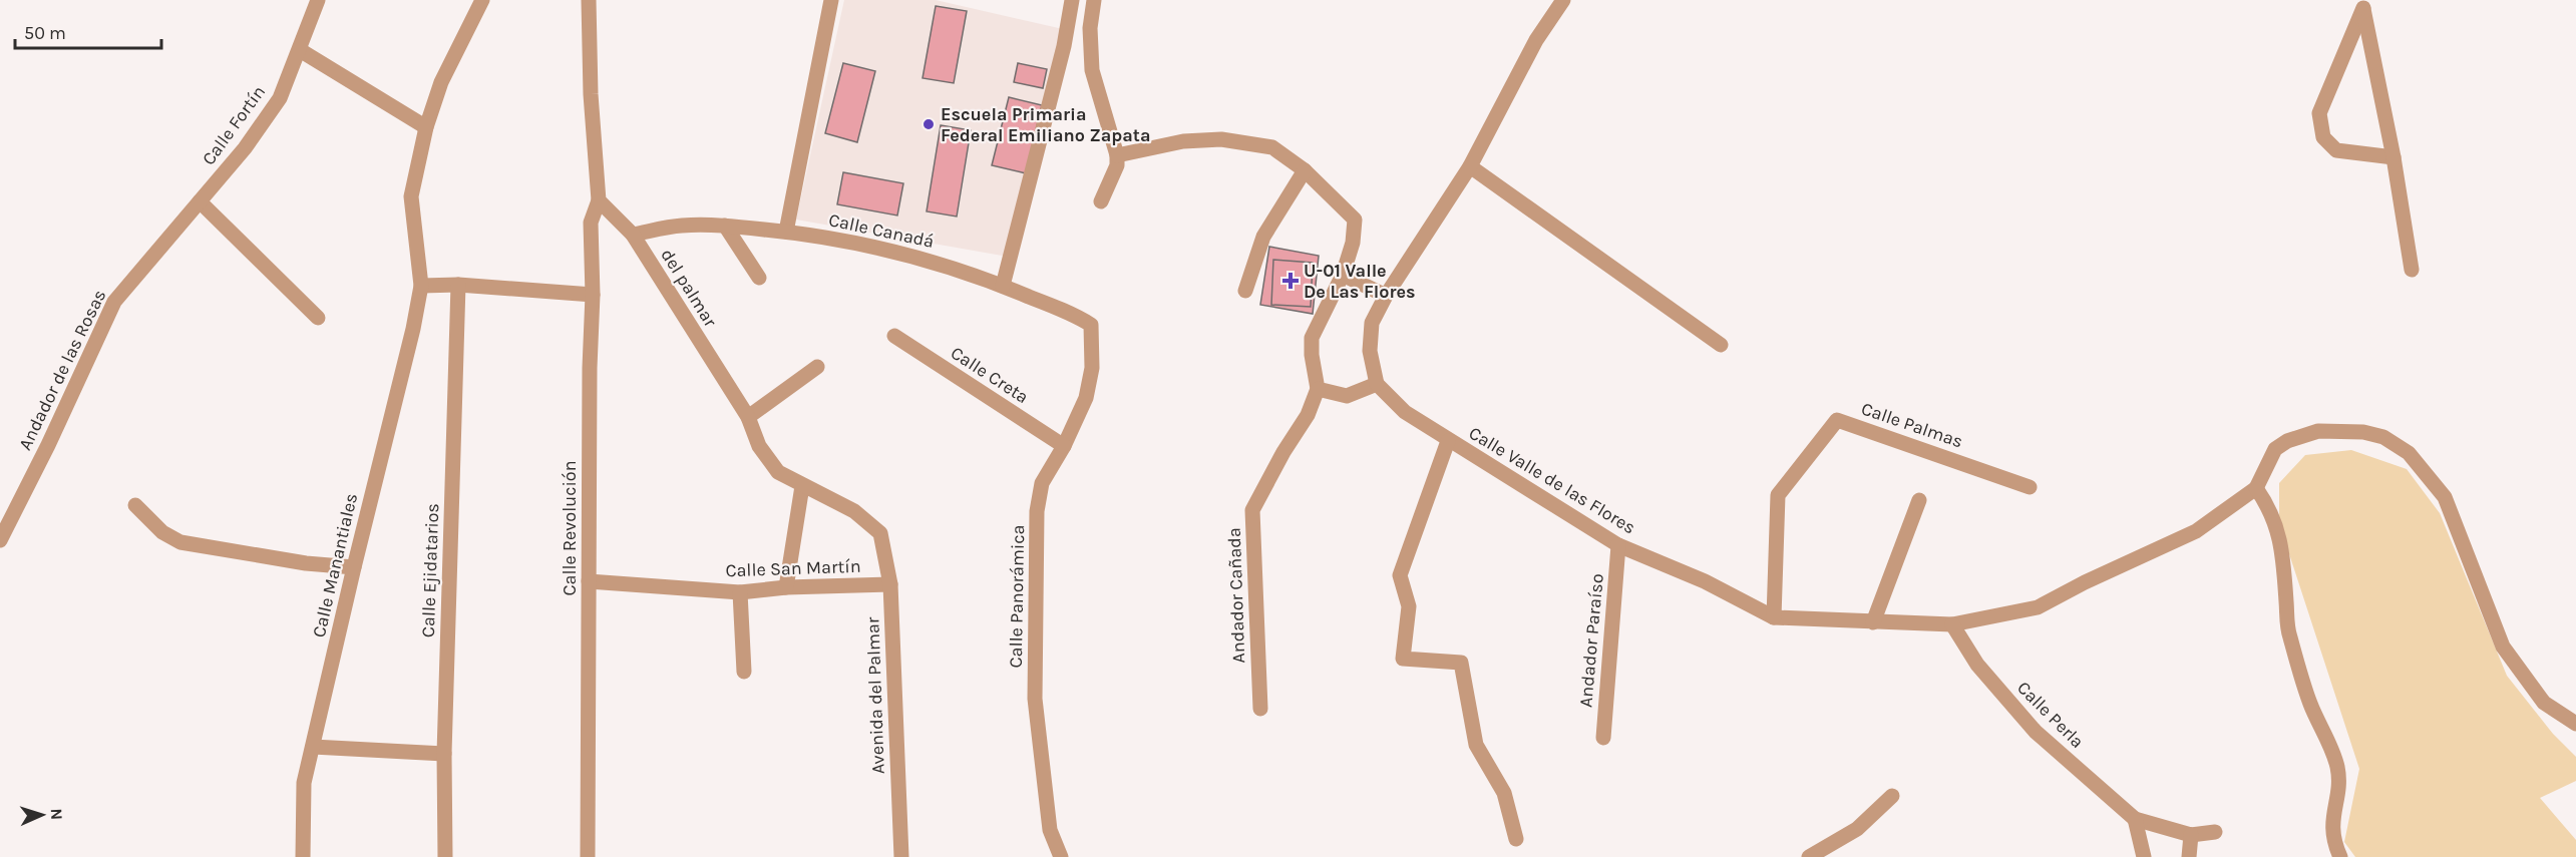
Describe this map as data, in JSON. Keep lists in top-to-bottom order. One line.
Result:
{"streets":{"street":["Calle Fortín","Calle Canadá","del palmar","Andador de las Rosas","Calle Creta","Calle Palmas","Calle Valle de las Flores","Calle Revolución","Calle Manantiales","Calle San Martín","Calle Ejidatarios","Andador Cañada","Calle Panorámica","Andador Paraíso","Avenida del Palmar","Calle Perla"]},"crossings":[["Calle Fortín","Andador de las Rosas"],["Calle Canadá","del palmar"],["Calle Canadá","Calle Panorámica"],["del palmar","Calle Revolución"],["del palmar","Avenida del Palmar"],["Calle Creta","Calle Panorámica"],["Calle Palmas","Calle Valle de las Flores"],["Calle Valle de las Flores","Andador Paraíso"],["Calle Valle de las Flores","Calle Perla"],["Calle Revolución","Calle San Martín"],["Calle San Martín","Avenida del Palmar"]],"places":{"other":["Escuela Primaria Federal Emiliano Zapata"],"health":["U-01 Valle De Las Flores"]},"scale_bar":"50 m","north":"right"}
